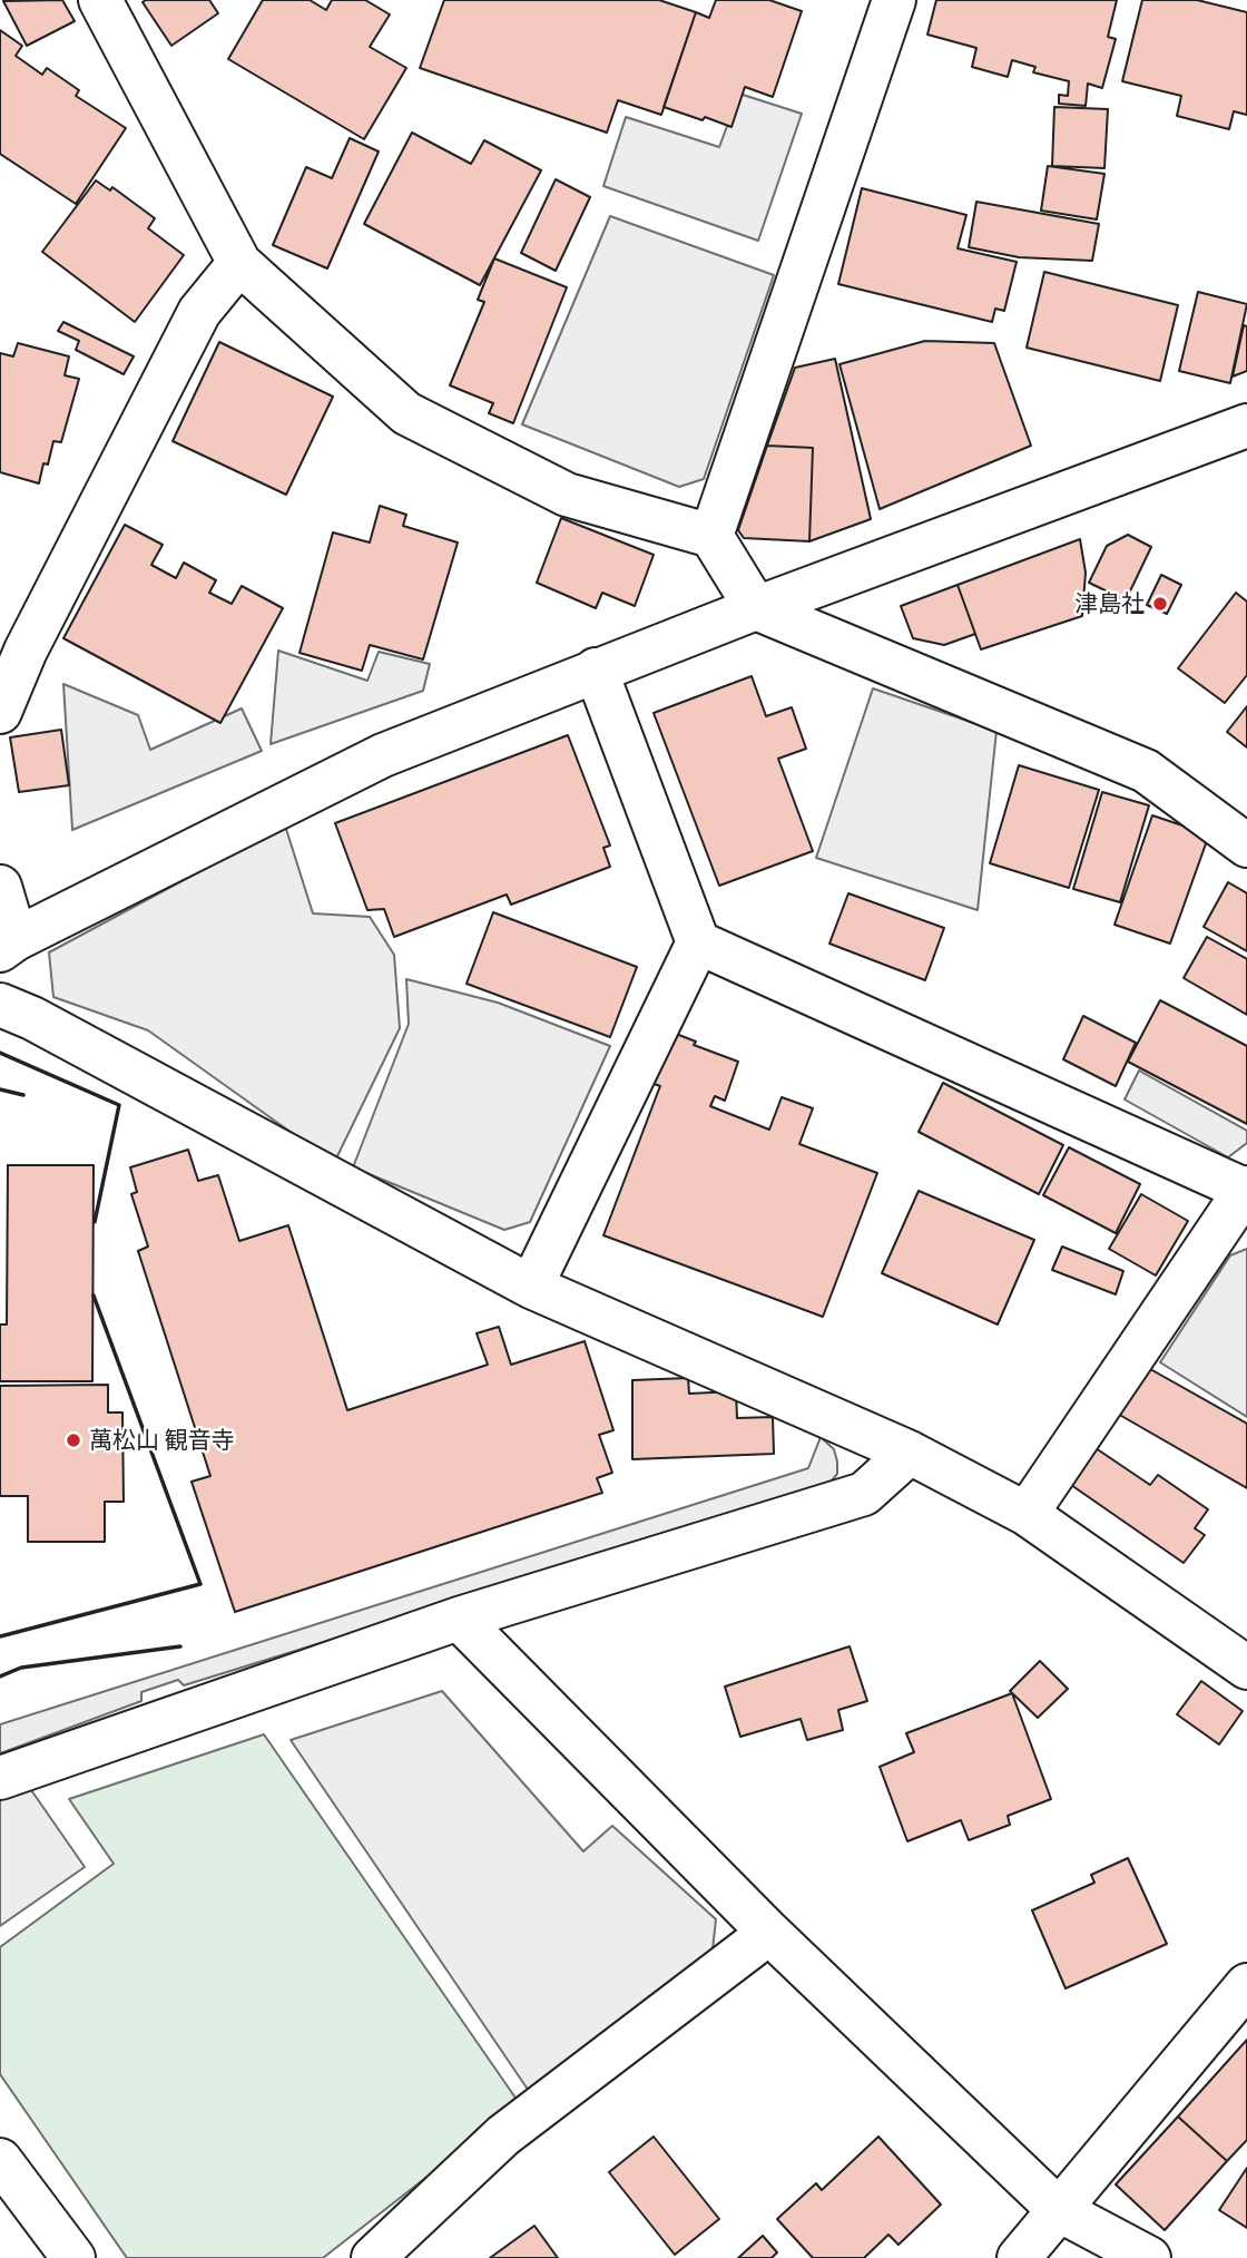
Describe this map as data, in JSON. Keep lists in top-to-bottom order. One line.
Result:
{"places":["津島社","萬松山 観音寺"]}
